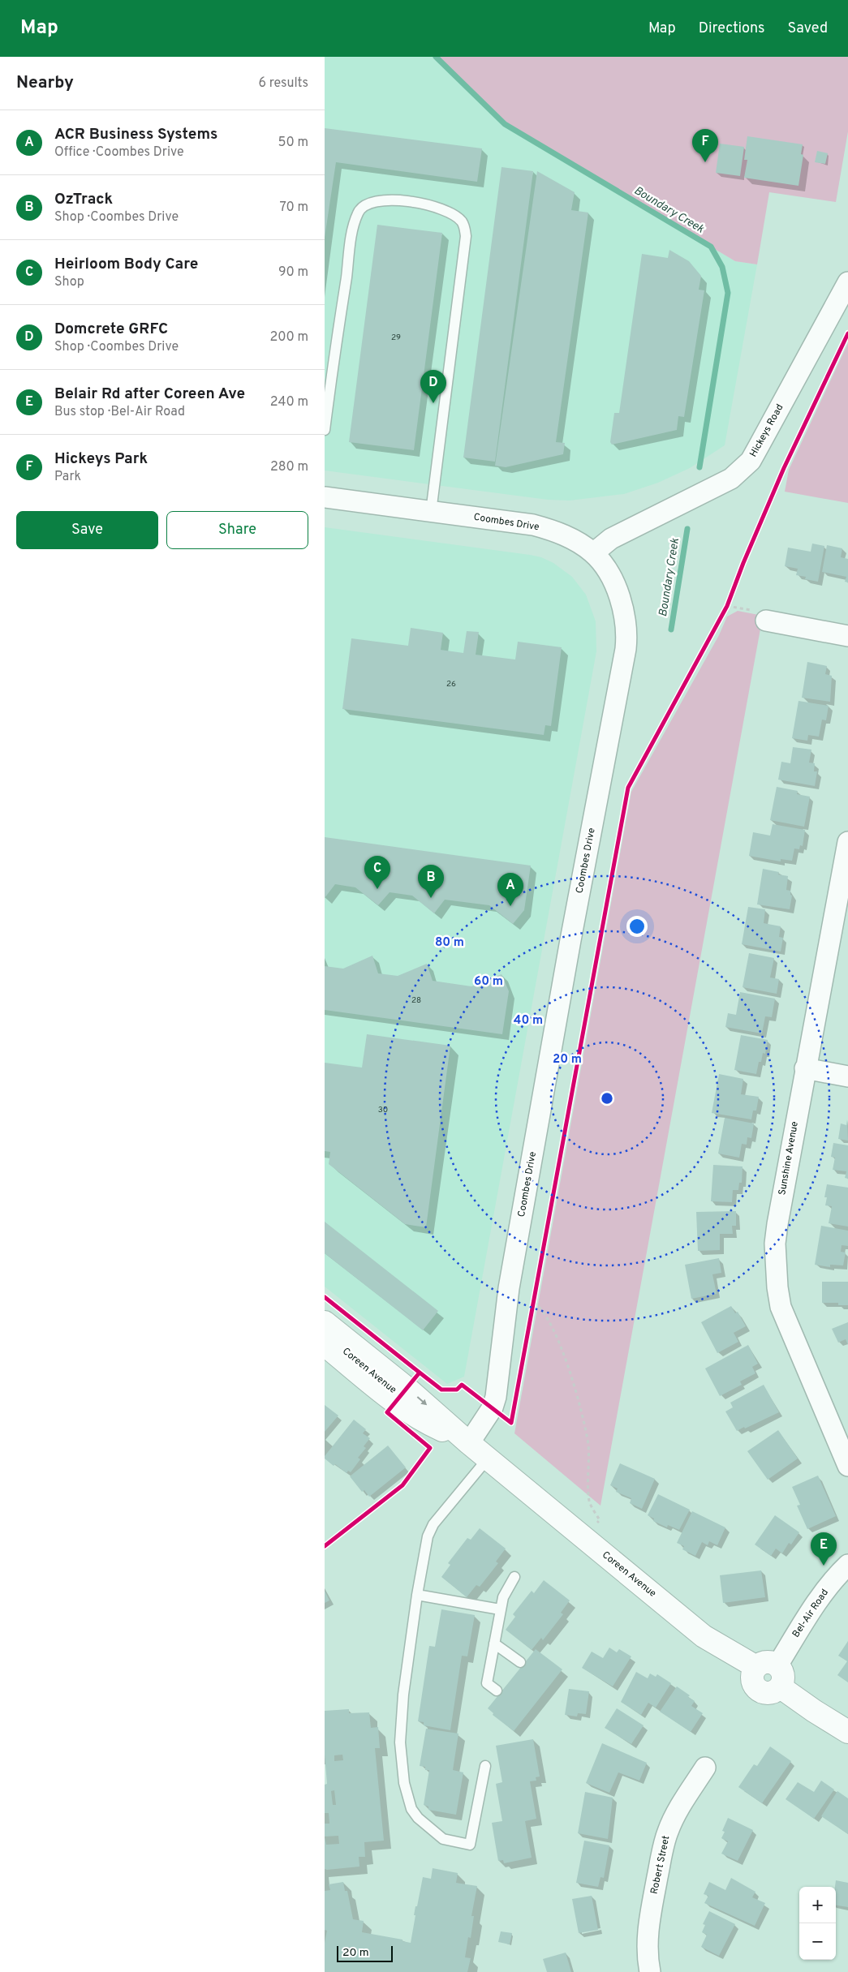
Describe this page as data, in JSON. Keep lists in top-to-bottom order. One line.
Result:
{"streets":{"street":["Hickeys Road","Coombes Drive","Sunshine Avenue","Coreen Avenue","Bel-Air Road","Robert Street"]},"crossings":[["Hickeys Road","Coombes Drive"],["Coombes Drive","Coreen Avenue"],["Coreen Avenue","Bel-Air Road"]],"water":["Boundary Creek"],"house_numbers":["29","26","28","30"],"scale_bar":"20 m","page":{"header":"Map","nav":["Map","Directions","Saved"],"heading":["Nearby","6 results"],"list":[{"mark":"A","name":"ACR Business Systems","note":"Office · Coombes Drive","value":"50 m"},{"mark":"B","name":"OzTrack","note":"Shop · Coombes Drive","value":"70 m"},{"mark":"C","name":"Heirloom Body Care","note":"Shop","value":"90 m"},{"mark":"D","name":"Domcrete GRFC","note":"Shop · Coombes Drive","value":"200 m"},{"mark":"E","name":"Belair Rd after Coreen Ave","note":"Bus stop · Bel-Air Road","value":"240 m"},{"mark":"F","name":"Hickeys Park","note":"Park","value":"280 m"}],"pins":["F","D","C","B","A","E"],"buttons":["Save","Share"],"map_buttons":["+","−"],"scale":"20 m"},"rings":["80 m","60 m","40 m","20 m"]}
